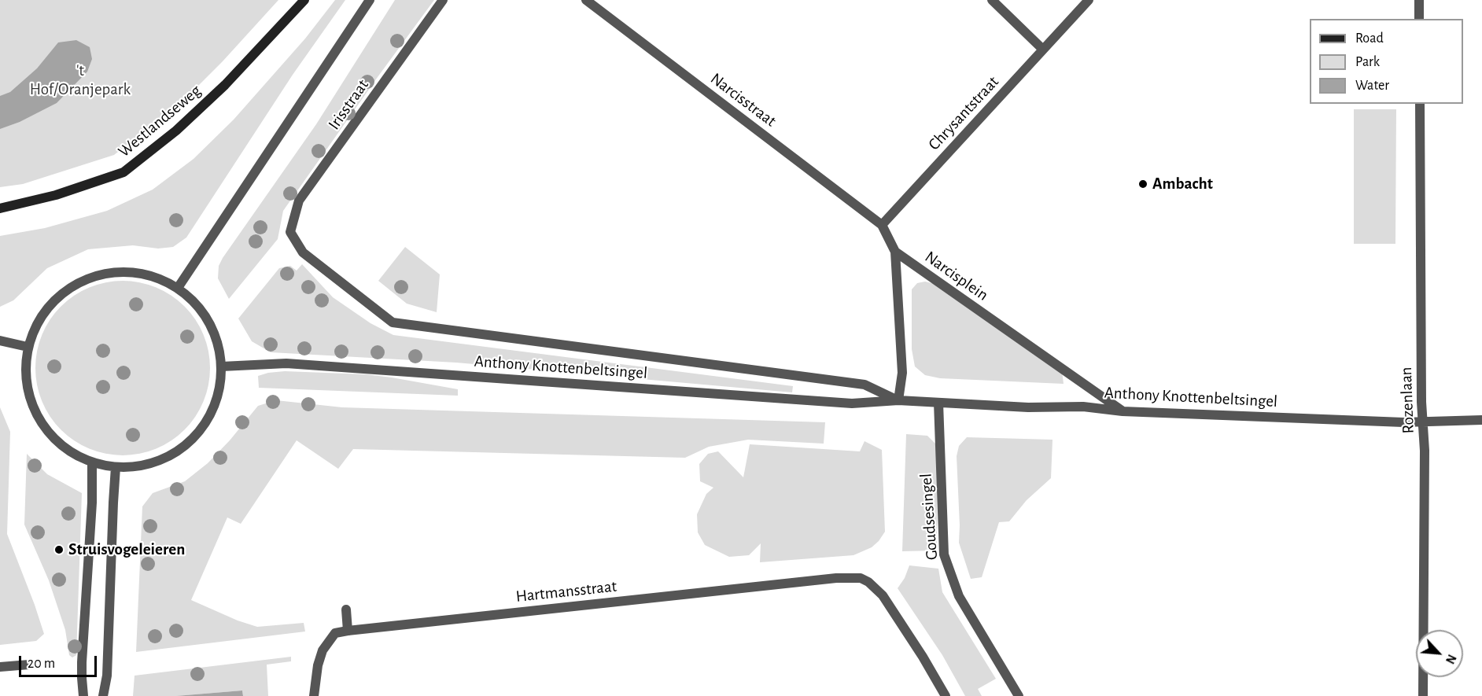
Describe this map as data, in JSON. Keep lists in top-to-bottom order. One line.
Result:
{"streets":{"main road":["Westlandseweg"],"street":["Narcisstraat","Irisstraat","Chrysantstraat","Narcisplein","Anthony Knottenbeltsingel","Rozenlaan","Goudsesingel","Hartmansstraat"]},"crossings":[["Narcisstraat","Chrysantstraat"],["Irisstraat","Anthony Knottenbeltsingel"],["Narcisplein","Anthony Knottenbeltsingel"],["Anthony Knottenbeltsingel","Rozenlaan"],["Anthony Knottenbeltsingel","Goudsesingel"]],"parks":["'t Hof/Oranjepark"],"places":["Ambacht","Struisvogeleieren"],"legend":["Road","Park","Water"],"scale_bar":"20 m","north":"bottom right"}
